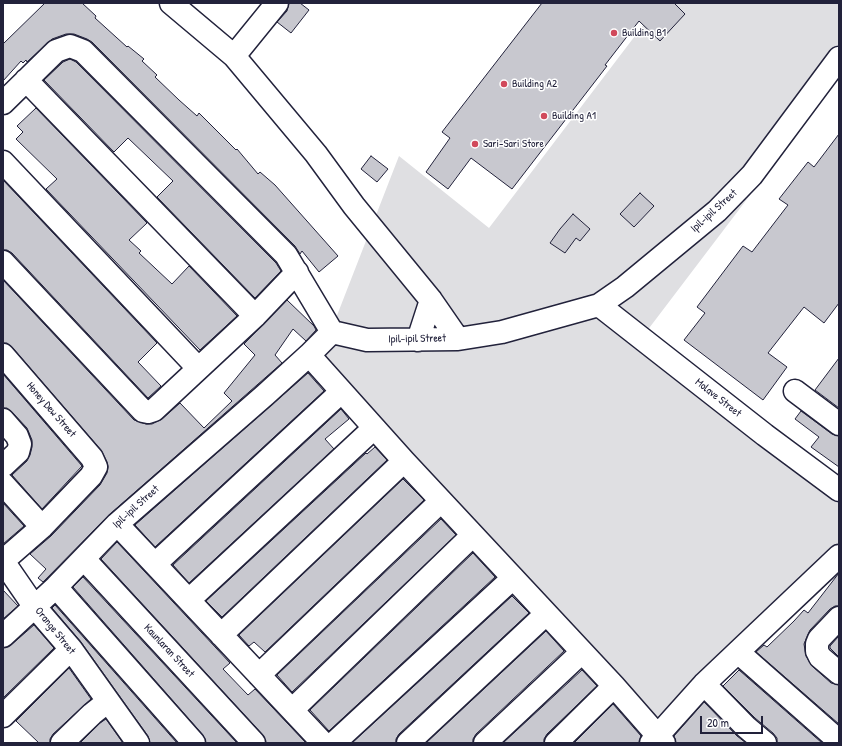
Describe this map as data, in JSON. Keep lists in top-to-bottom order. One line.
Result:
{"streets":{"street":["Ipil-ipil Street","Molave Street","Honey Dew Street","Orange Street","Kaunlaran Street"]},"crossings":[["Ipil-ipil Street","Molave Street"],["Ipil-ipil Street","Orange Street"],["Ipil-ipil Street","Kaunlaran Street"]],"places":["Building B1","Building A2","Building A1","Sari-Sari Store"],"scale_bar":"20 m"}
